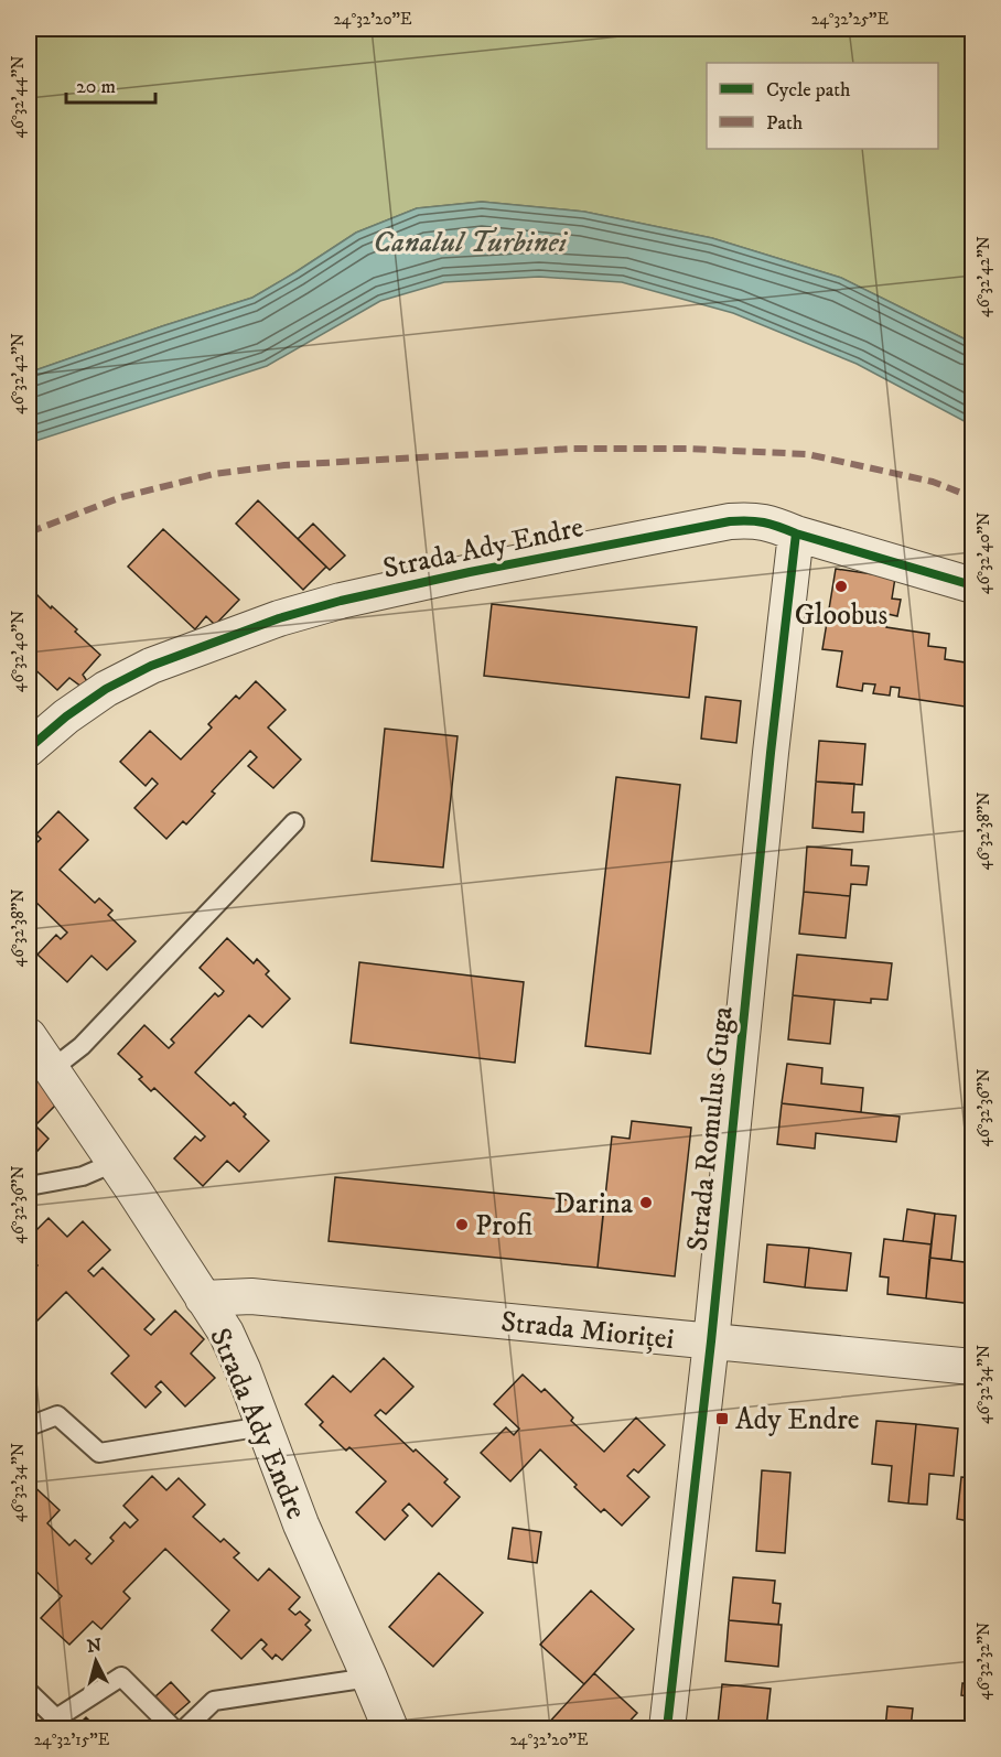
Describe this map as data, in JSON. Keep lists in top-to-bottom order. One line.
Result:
{"streets":{"street":["Strada Ady Endre","Strada Romulus Guga","Strada Mioriței"]},"crossings":[["Strada Ady Endre","Strada Romulus Guga"],["Strada Ady Endre","Strada Mioriței"],["Strada Romulus Guga","Strada Mioriței"]],"water":["Canalul Turbinei"],"places":{"other":["Gloobus","Darina","Profi"],"transit":["Ady Endre"]},"legend":["Cycle path","Path"],"scale_bar":"20 m","north":"top","coordinates":["24°32'20\"E","24°32'25\"E","46°32'44\"N","46°32'42\"N","46°32'40\"N","46°32'38\"N","46°32'36\"N","46°32'34\"N","46°32'32\"N","24°32'15\"E"]}
